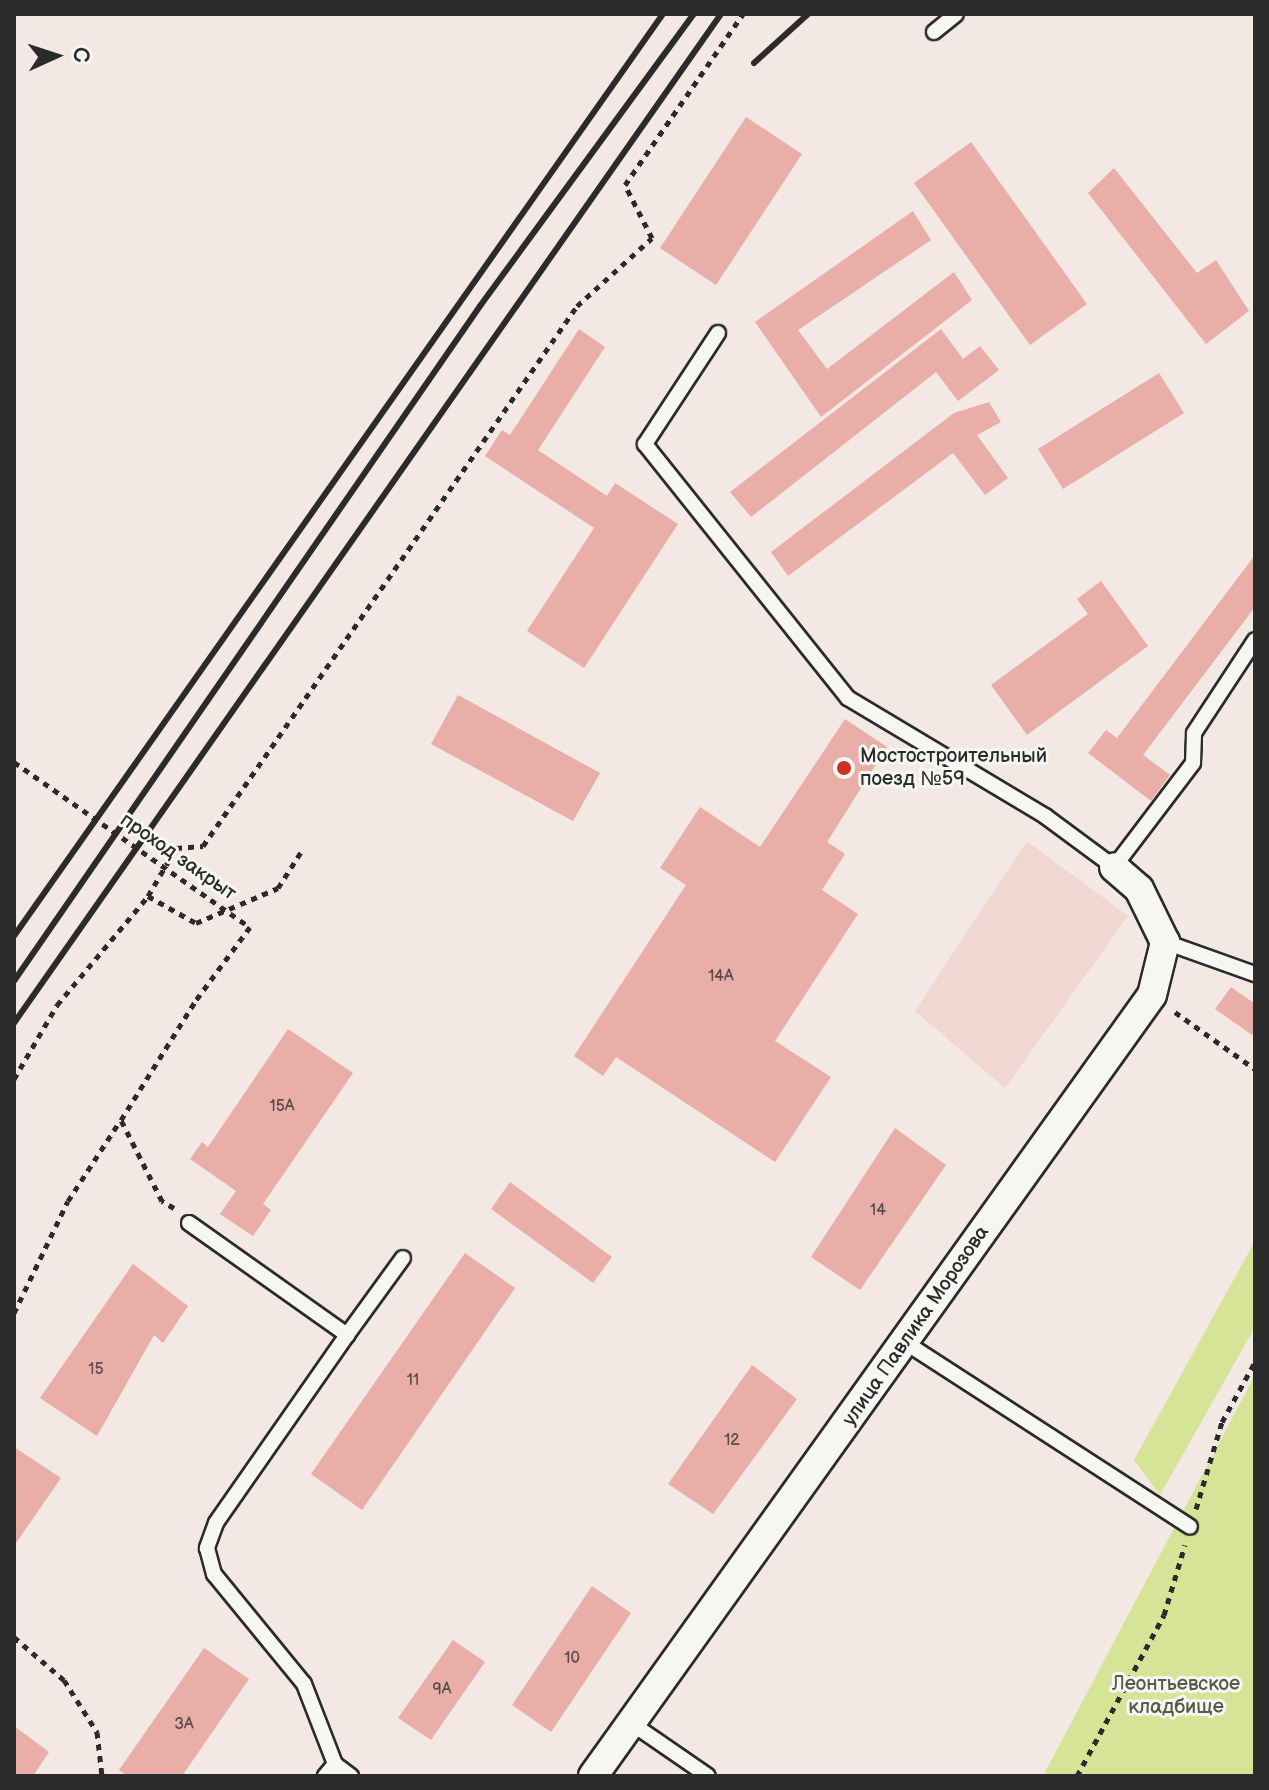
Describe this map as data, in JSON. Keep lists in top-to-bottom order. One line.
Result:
{"streets":{"street":["улица Павлика Морозова"],"path":["проход закрыт"]},"parks":["Леонтьевское кладбище"],"places":["Мостостроительный поезд №59"],"house_numbers":["14А","15А","14","15","11","12","10","9А","3А"],"north":"right"}
